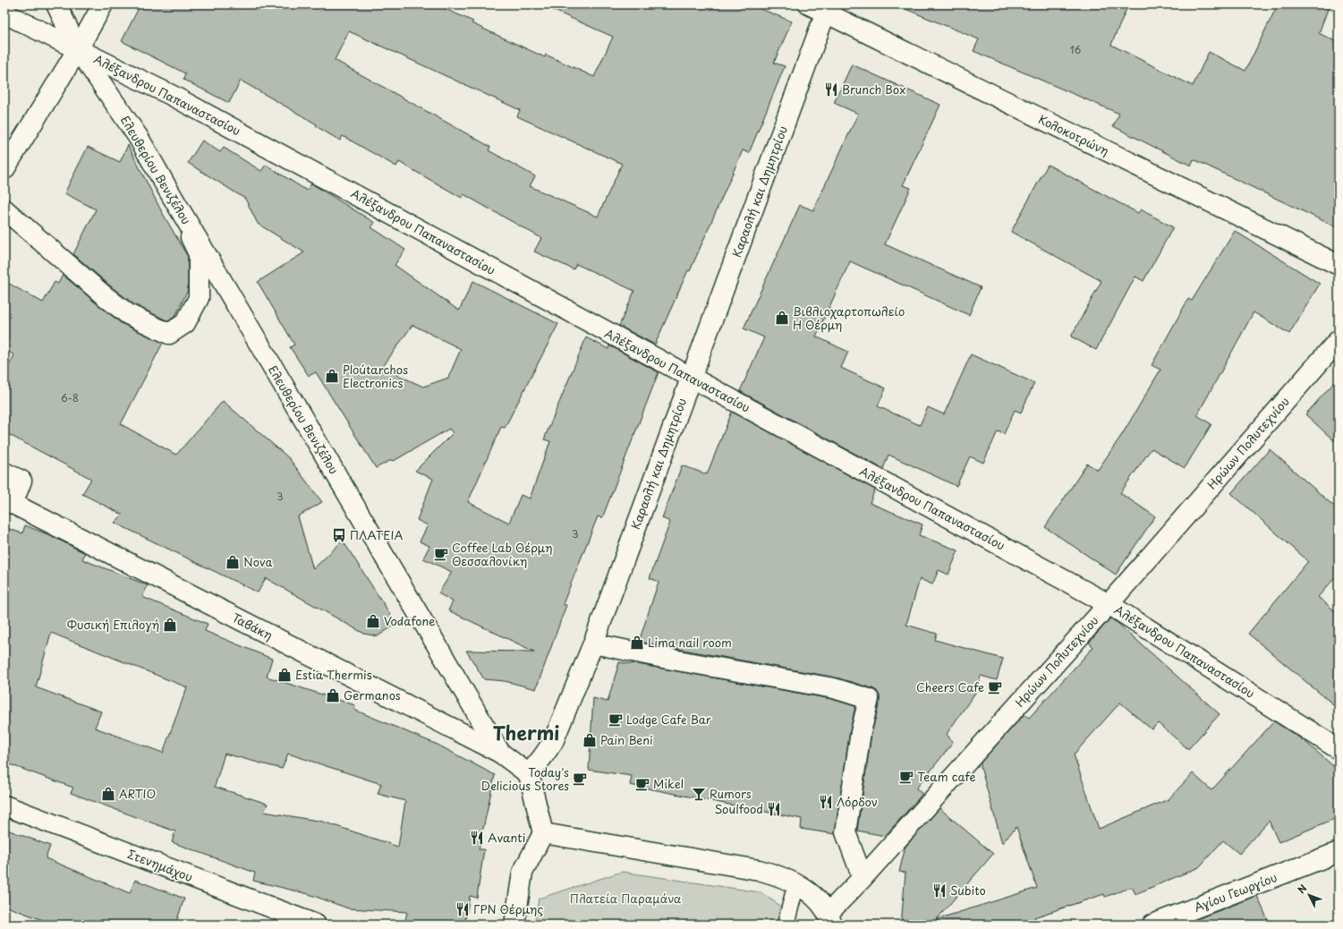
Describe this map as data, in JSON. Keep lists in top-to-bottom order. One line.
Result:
{"streets":{"street":["Αλέξανδρου Παπαναστασίου","Κολοκοτρώνη","Ελευθερίου Βενιζέλου","Καραολή και Δημητρίου","Ηρώων Πολυτεχνίου","Ταβάκη","Στενημάχου","Αγίου Γεωργίου"]},"crossings":[["Αλέξανδρου Παπαναστασίου","Ελευθερίου Βενιζέλου"],["Αλέξανδρου Παπαναστασίου","Καραολή και Δημητρίου"],["Αλέξανδρου Παπαναστασίου","Ηρώων Πολυτεχνίου"],["Κολοκοτρώνη","Καραολή και Δημητρίου"],["Ελευθερίου Βενιζέλου","Καραολή και Δημητρίου"],["Ελευθερίου Βενιζέλου","Ταβάκη"]],"districts":["Thermi"],"parks":["Πλατεία Παραμάνα"],"places":{"restaurant":["Brunch Box","Λόρδον","Soulfood","Avanti","Subito","ΓΡΝ Θέρμης"],"shop":["Βιβλιοχαρτοπωλείο Η Θέρμη","Ploútarchos Electronics","Nova","Vodafone","Φυσική Επιλογή","Lima nail room","Estia Thermis","Germanos","Pain Beni","ARTIO"],"bus stop":["ΠΛΑΤΕΙΑ"],"cafe":["Coffee Lab Θέρμη Θεσσαλονίκη","Cheers Cafe","Lodge Cafe Bar","Team cafe","Today's Delicious Stores","Mikel"],"bar":["Rumors"]},"house_numbers":["16","6-8","3","3"],"north":"top left"}
